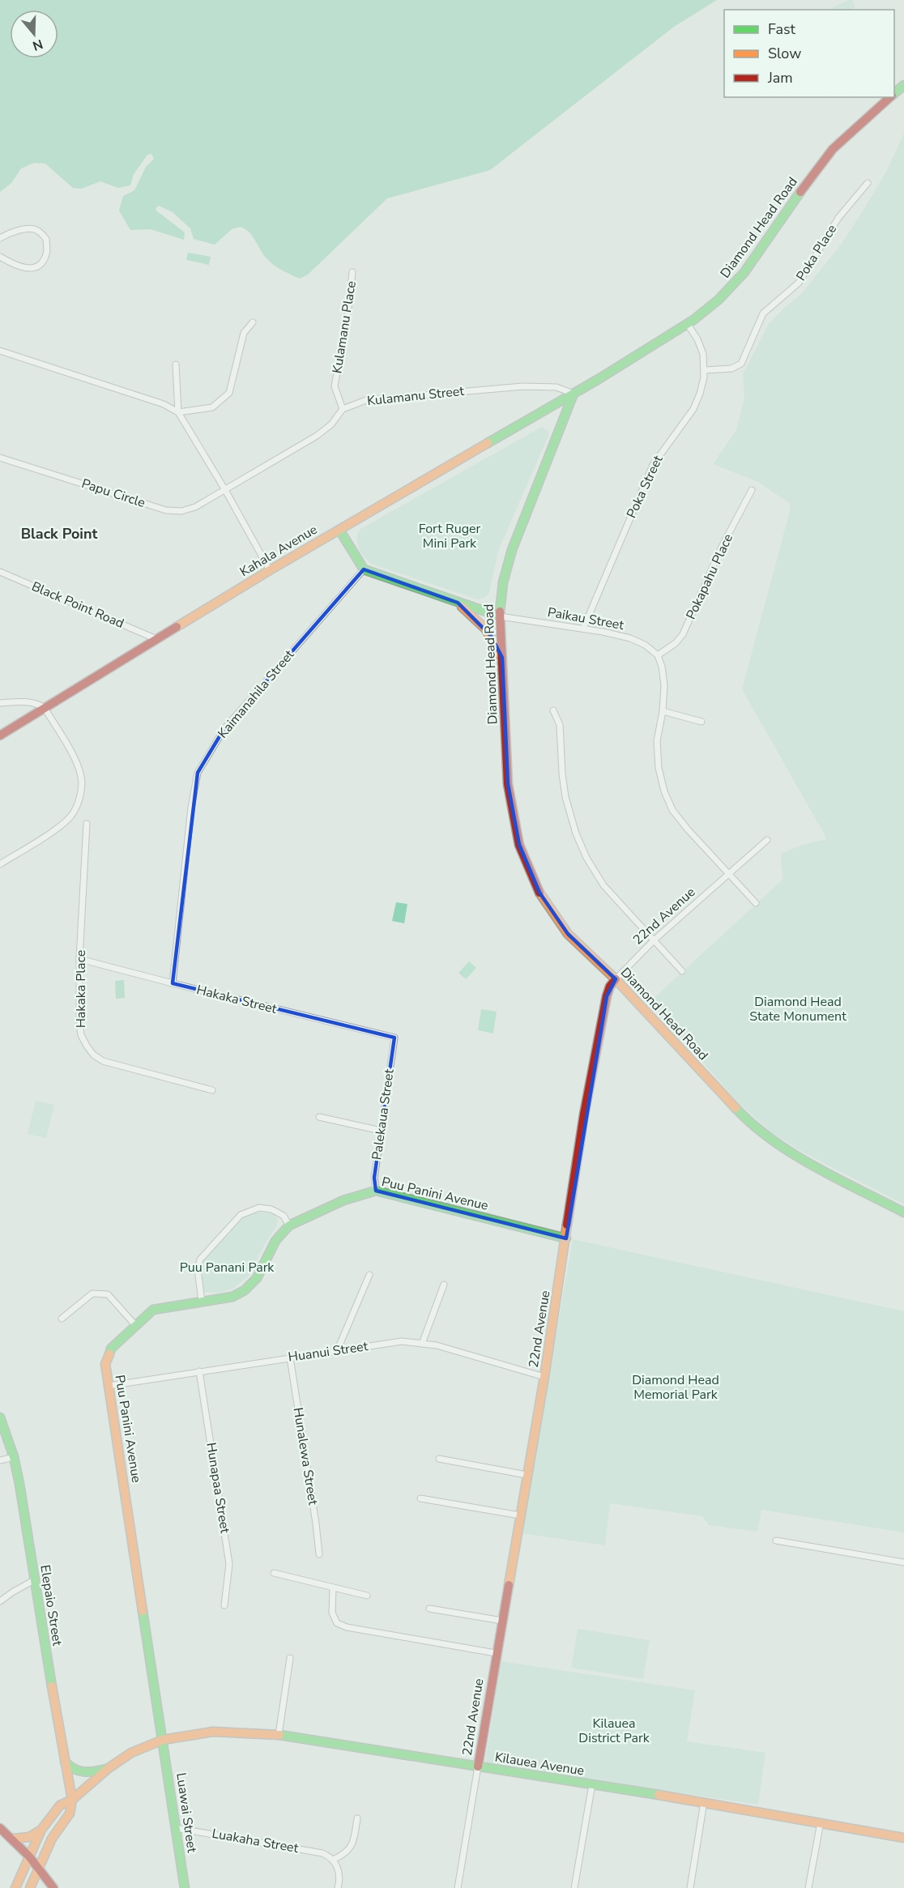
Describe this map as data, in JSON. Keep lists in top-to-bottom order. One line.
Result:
{"streets":{"street":["Diamond Head Road","Poka Place","Kulamanu Place","Kulamanu Street","Poka Street","Papu Circle","Kahala Avenue","Pokapahu Place","Black Point Road","Paikau Street","Kaimanahila Street","22nd Avenue","Hakaka Place","Hakaka Street","Palekaua Street","Puu Panini Avenue","Huanui Street","Hunalewa Street","Hunapaa Street","Elepaio Street","Kilauea Avenue","Luawai Street","Luakaha Street"]},"crossings":[["Diamond Head Road","Kulamanu Street"],["Diamond Head Road","Poka Street"],["Diamond Head Road","Kahala Avenue"],["Diamond Head Road","Paikau Street"],["Diamond Head Road","22nd Avenue"],["Poka Place","Poka Street"],["Kulamanu Place","Kulamanu Street"],["Kulamanu Street","Papu Circle"],["Kulamanu Street","Kahala Avenue"],["Poka Street","Paikau Street"],["Kahala Avenue","Black Point Road"],["Pokapahu Place","Paikau Street"],["Paikau Street","Kaimanahila Street"],["Kaimanahila Street","Hakaka Street"],["22nd Avenue","Puu Panini Avenue"],["22nd Avenue","Huanui Street"],["22nd Avenue","Kilauea Avenue"],["Hakaka Place","Hakaka Street"],["Hakaka Street","Palekaua Street"],["Palekaua Street","Puu Panini Avenue"],["Puu Panini Avenue","Huanui Street"],["Puu Panini Avenue","Kilauea Avenue"],["Puu Panini Avenue","Luawai Street"],["Huanui Street","Hunalewa Street"],["Huanui Street","Hunapaa Street"],["Elepaio Street","Kilauea Avenue"],["Kilauea Avenue","Luawai Street"],["Luawai Street","Luakaha Street"]],"districts":["Black Point"],"parks":["Fort Ruger Mini Park","Diamond Head State Monument","Puu Panani Park","Diamond Head Memorial Park","Kilauea District Park"],"legend":["Fast","Slow","Jam"],"north":"bottom"}
